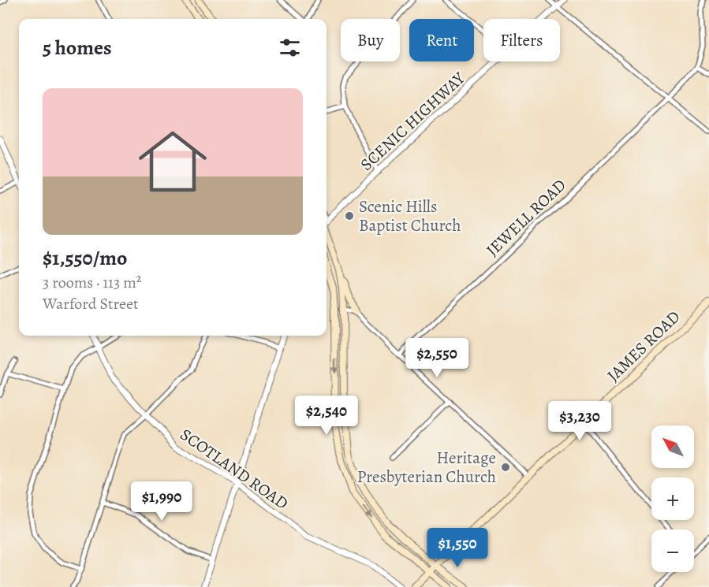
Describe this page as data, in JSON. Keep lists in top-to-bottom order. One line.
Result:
{"streets":{"main road":["JAMES ROAD"],"street":["SCENIC HIGHWAY","JEWELL ROAD","SCOTLAND ROAD"]},"places":["Scenic Hills Baptist Church","Heritage Presbyterian Church"],"north":"top left","page":{"chip":["Buy","Rent","Filters"],"heading":"5 homes","list":[{"name":"$1,550/mo","note":"3 rooms · 113 m² · Warford Street"}],"price":["$2,550","$2,540","$3,230","$1,990","$1,550"],"map_buttons":["+","−"]}}
